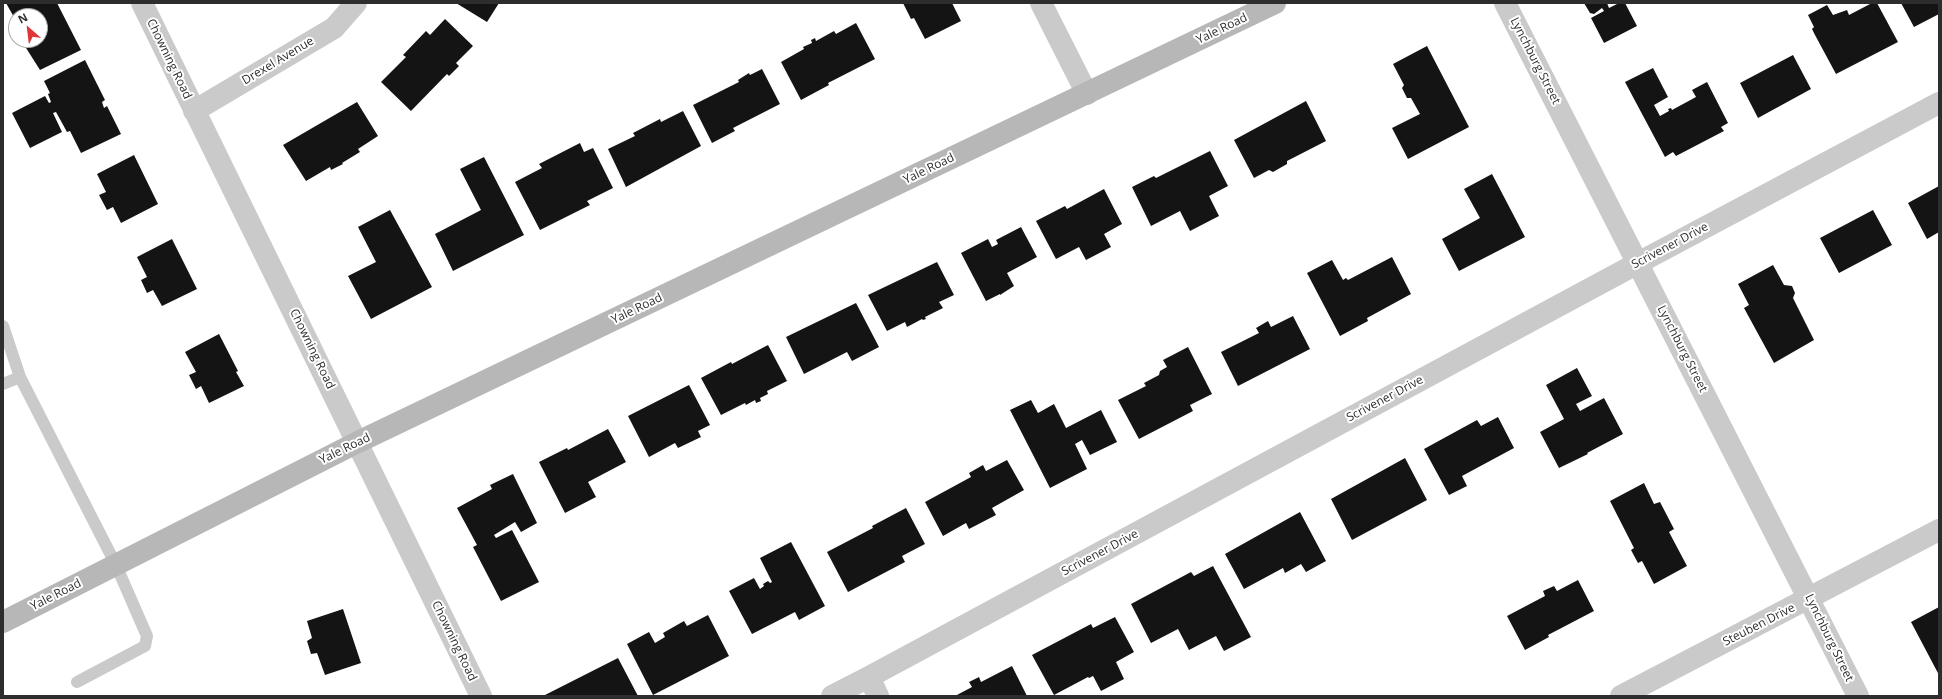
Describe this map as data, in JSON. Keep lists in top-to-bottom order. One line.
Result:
{"streets":{"main road":["Yale Road"],"street":["Chowning Road","Drexel Avenue","Lynchburg Street","Scrivener Drive","Steuben Drive"]},"crossings":[["Yale Road","Chowning Road"],["Chowning Road","Drexel Avenue"],["Lynchburg Street","Scrivener Drive"],["Lynchburg Street","Steuben Drive"]],"north":"top left"}
